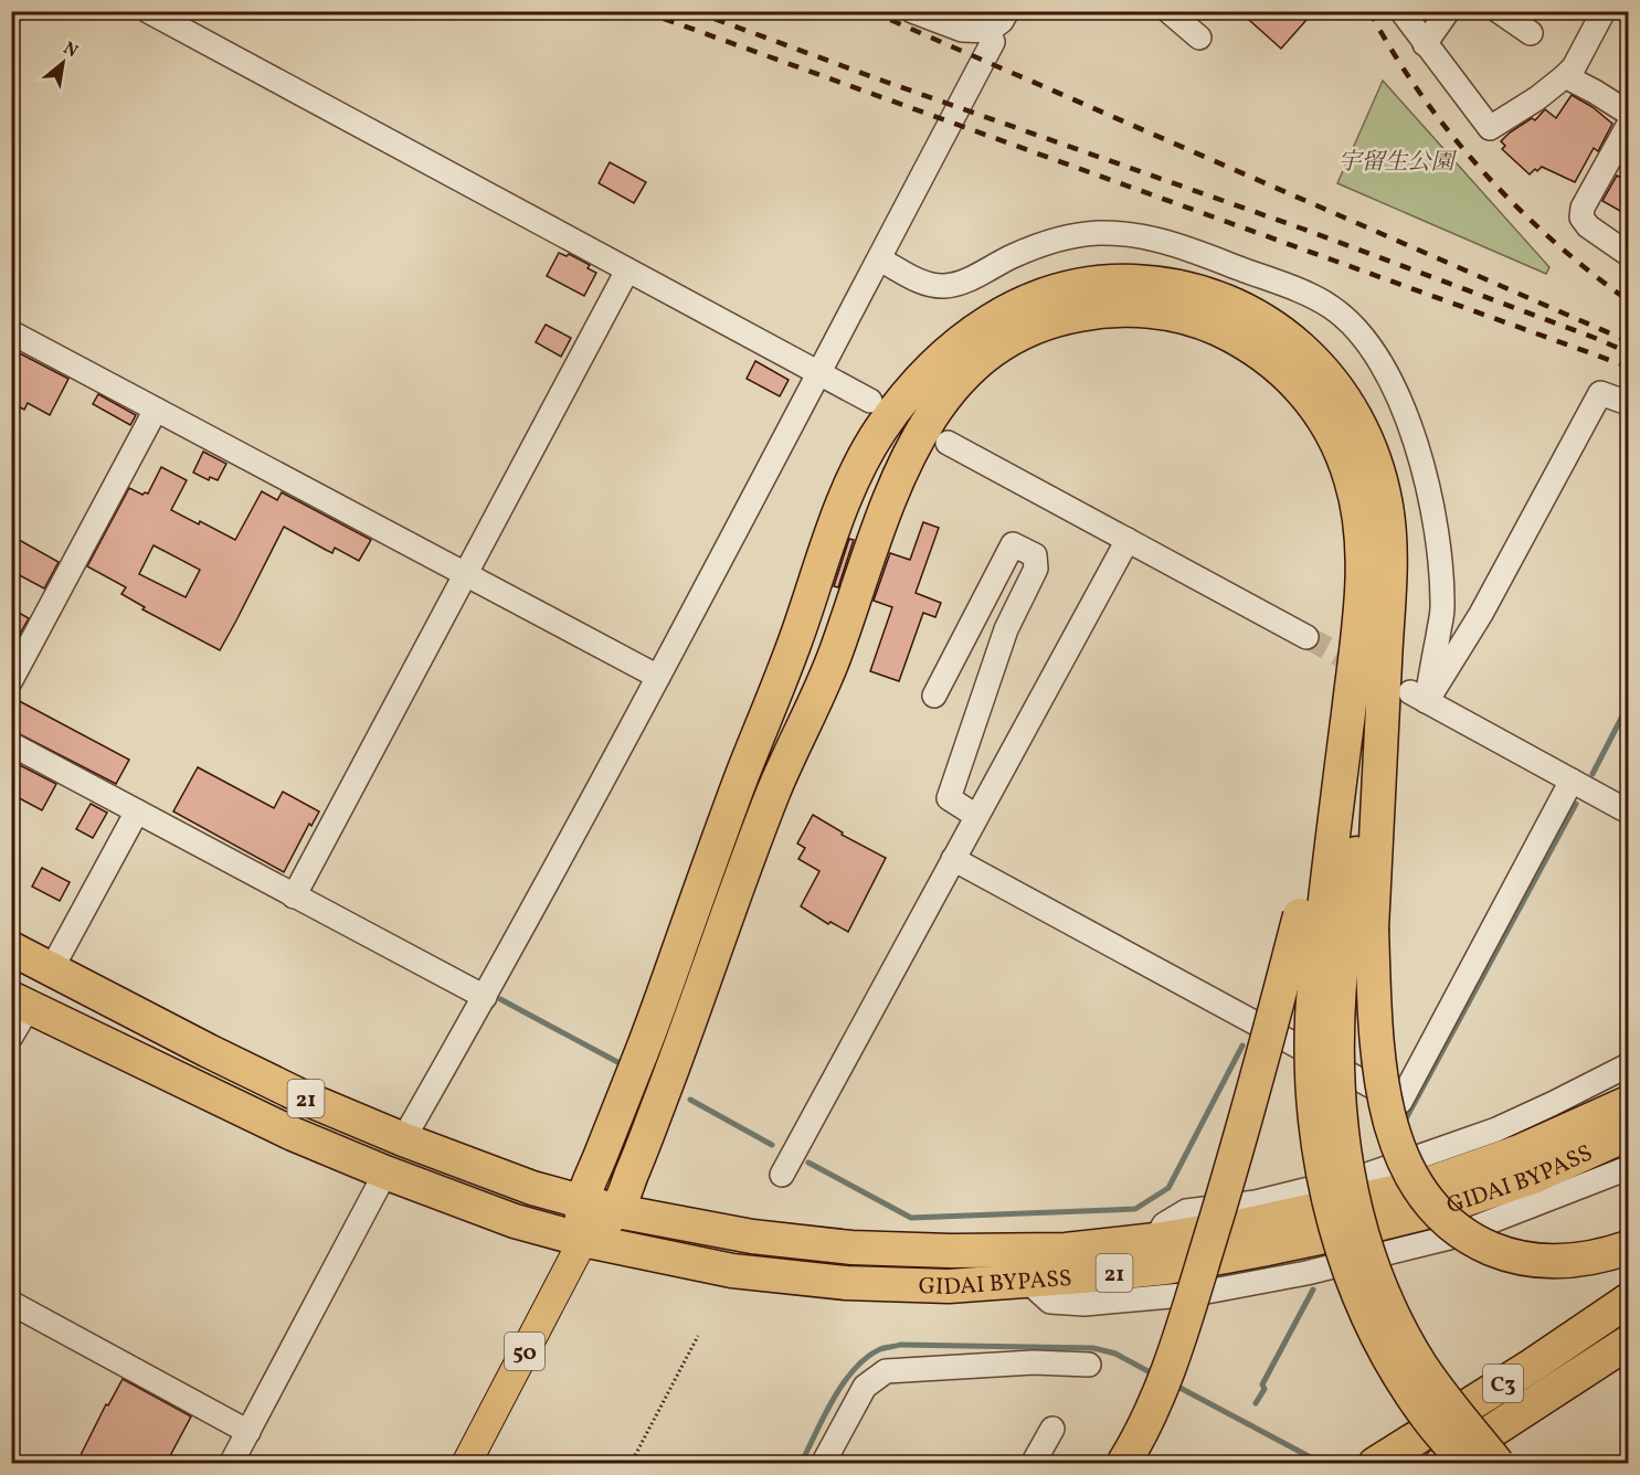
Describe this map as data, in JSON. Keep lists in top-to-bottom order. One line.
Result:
{"streets":{"highway":["21","GIDAI BYPASS","C3"],"main road":["50"]},"crossings":[["21","GIDAI BYPASS"],["21","50"],["GIDAI BYPASS","50"]],"parks":["宇留生公園"],"north":"top right"}
